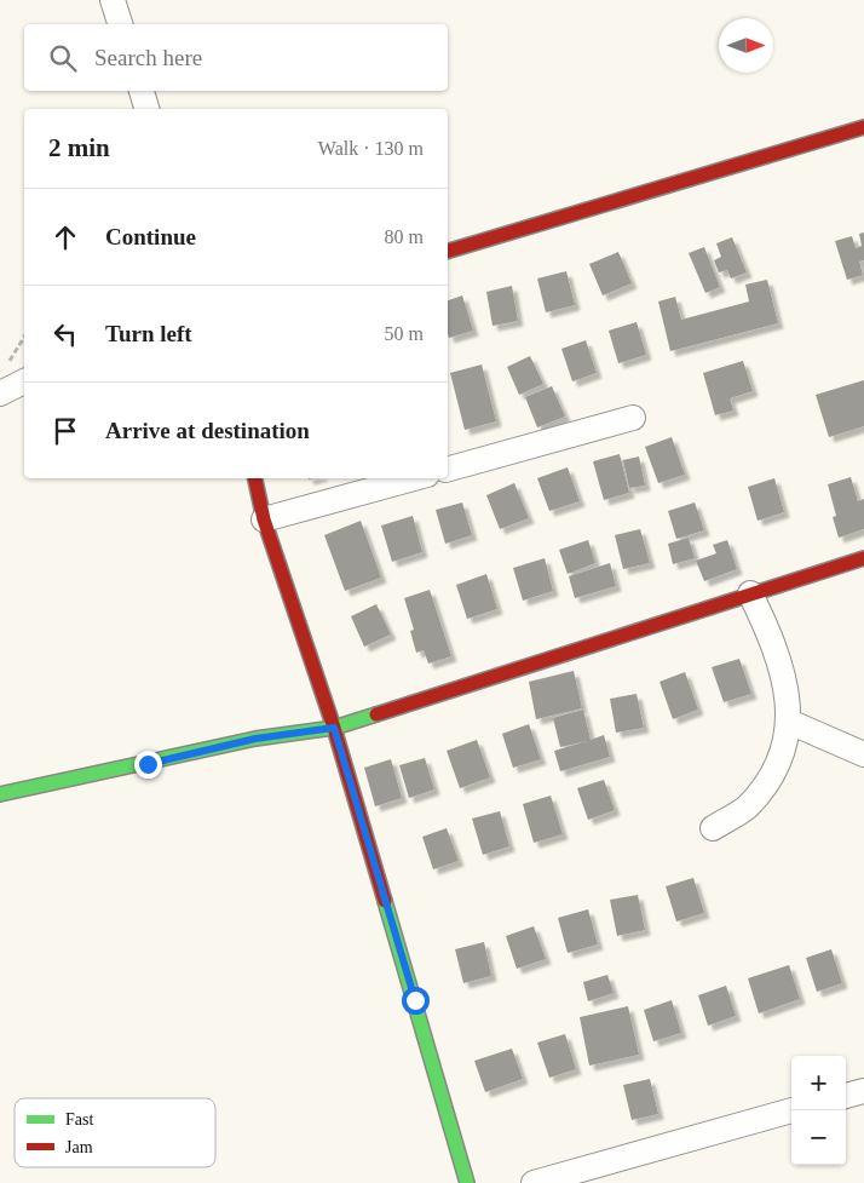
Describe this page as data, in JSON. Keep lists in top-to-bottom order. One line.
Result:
{"legend":["Fast","Jam"],"north":"right","page":{"search":"Search here","heading":["2 min","Walk · 130 m"],"list":[["Continue","80 m"],["Turn left","50 m"],"Arrive at destination"],"map_buttons":["+","−"]}}
